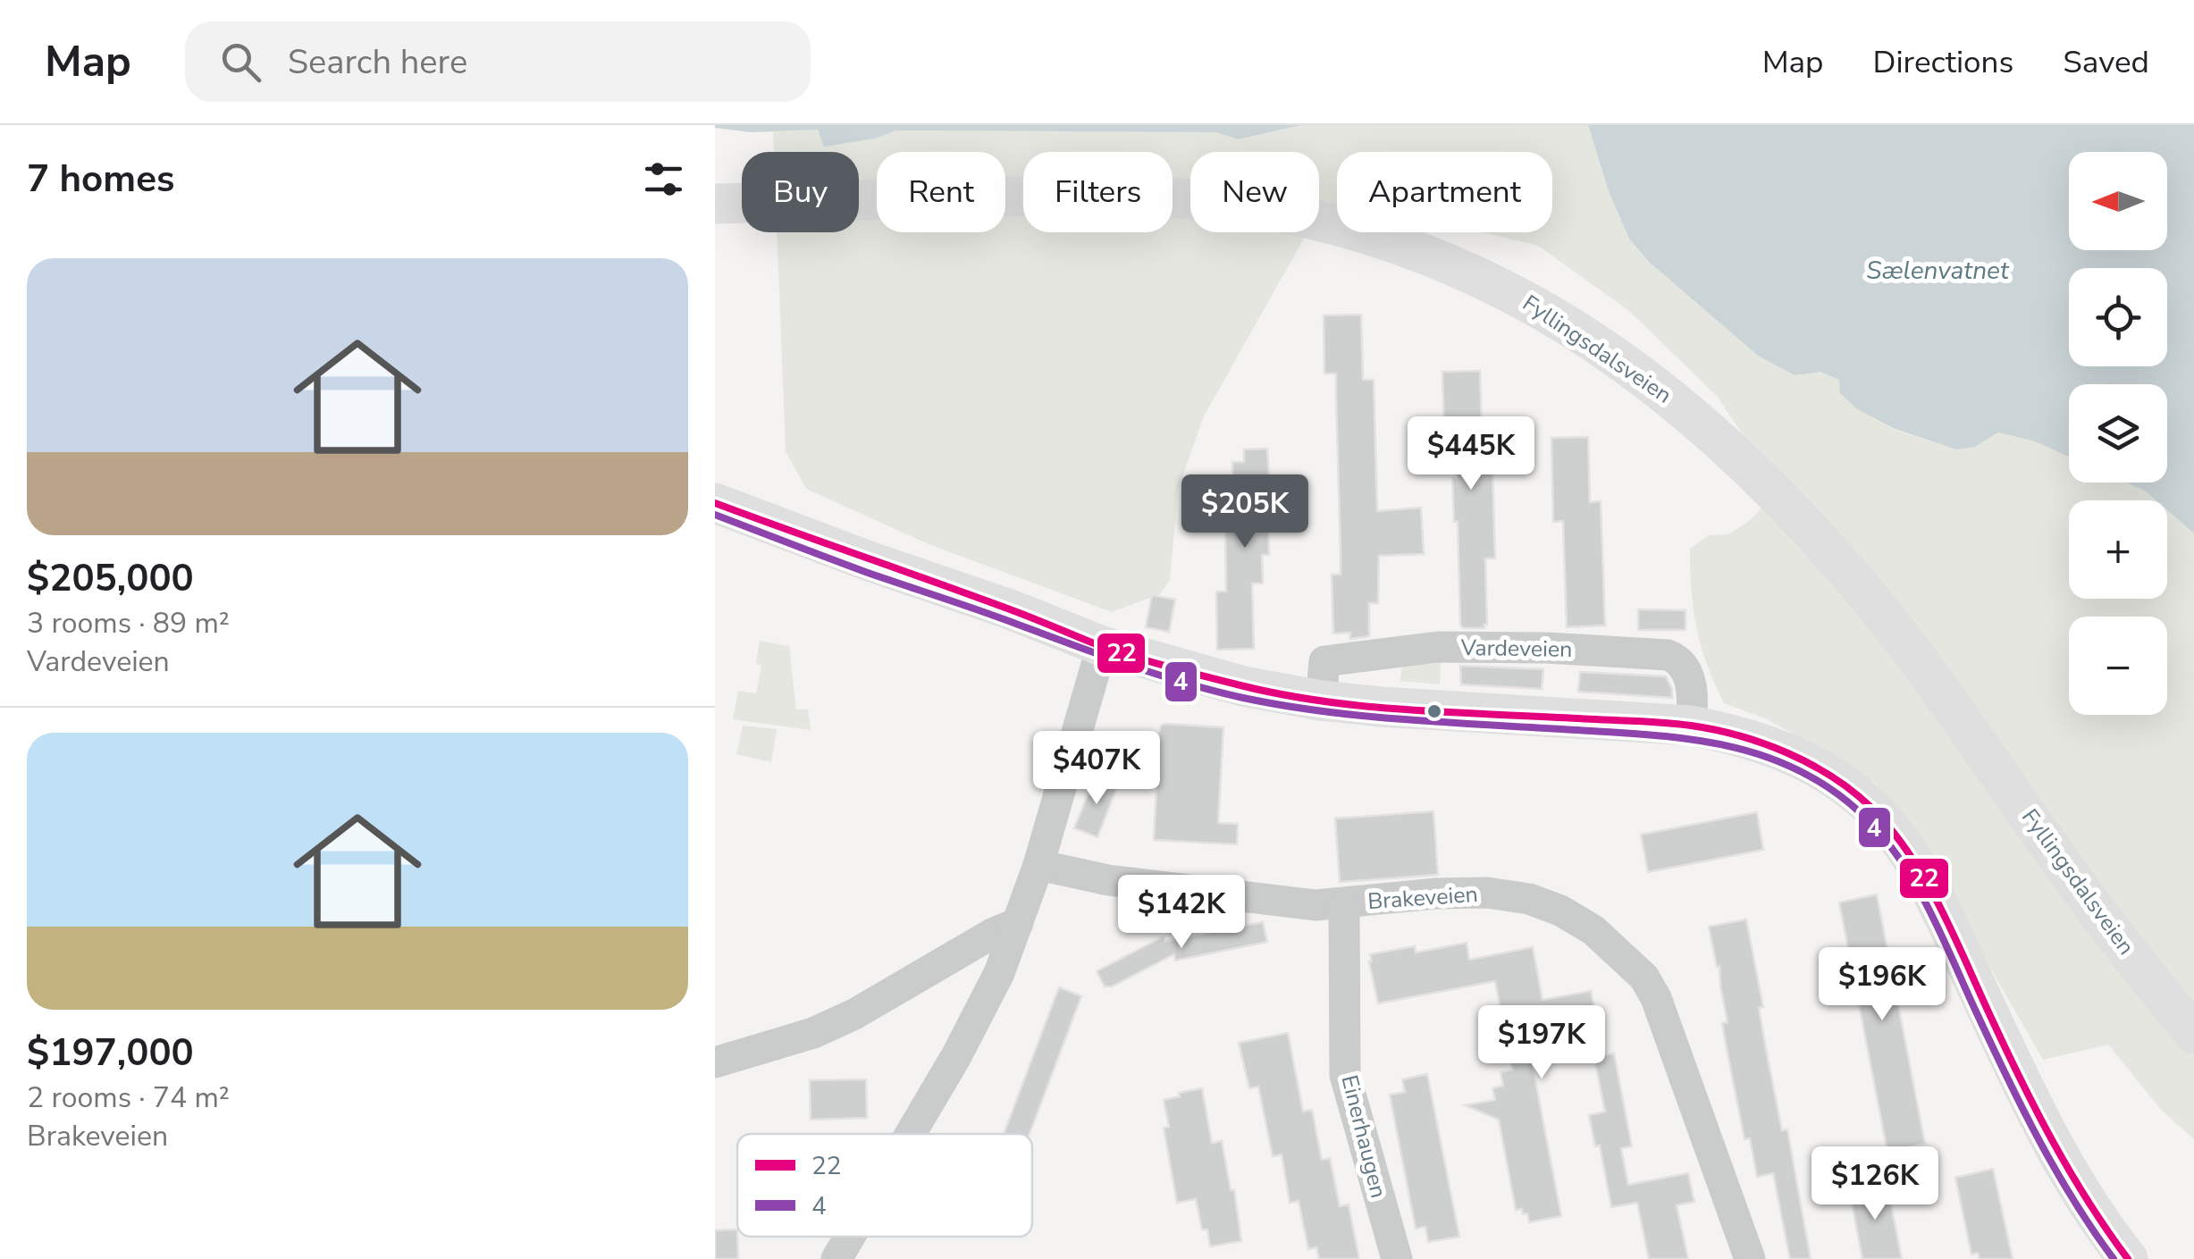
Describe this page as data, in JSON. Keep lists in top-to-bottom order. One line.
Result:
{"streets":{"main road":["Fyllingsdalsveien"],"street":["Vardeveien","Brakeveien","Einerhaugen"]},"crossings":[["Brakeveien","Einerhaugen"]],"water":["Sælenvatnet"],"lines":["transit line 22","transit line 4"],"legend":["22","4"],"north":"left","page":{"header":"Map","search":"Search here","nav":["Map","Directions","Saved"],"heading":"7 homes","map_buttons":["+","−"],"chip":["Buy","Rent","Filters","New","Apartment"],"list":[{"name":"$205,000","note":"3 rooms · 89 m² · Vardeveien"},{"name":"$197,000","note":"2 rooms · 74 m² · Brakeveien"}],"price":["$445K","$205K","$407K","$142K","$196K","$197K","$126K"]}}
